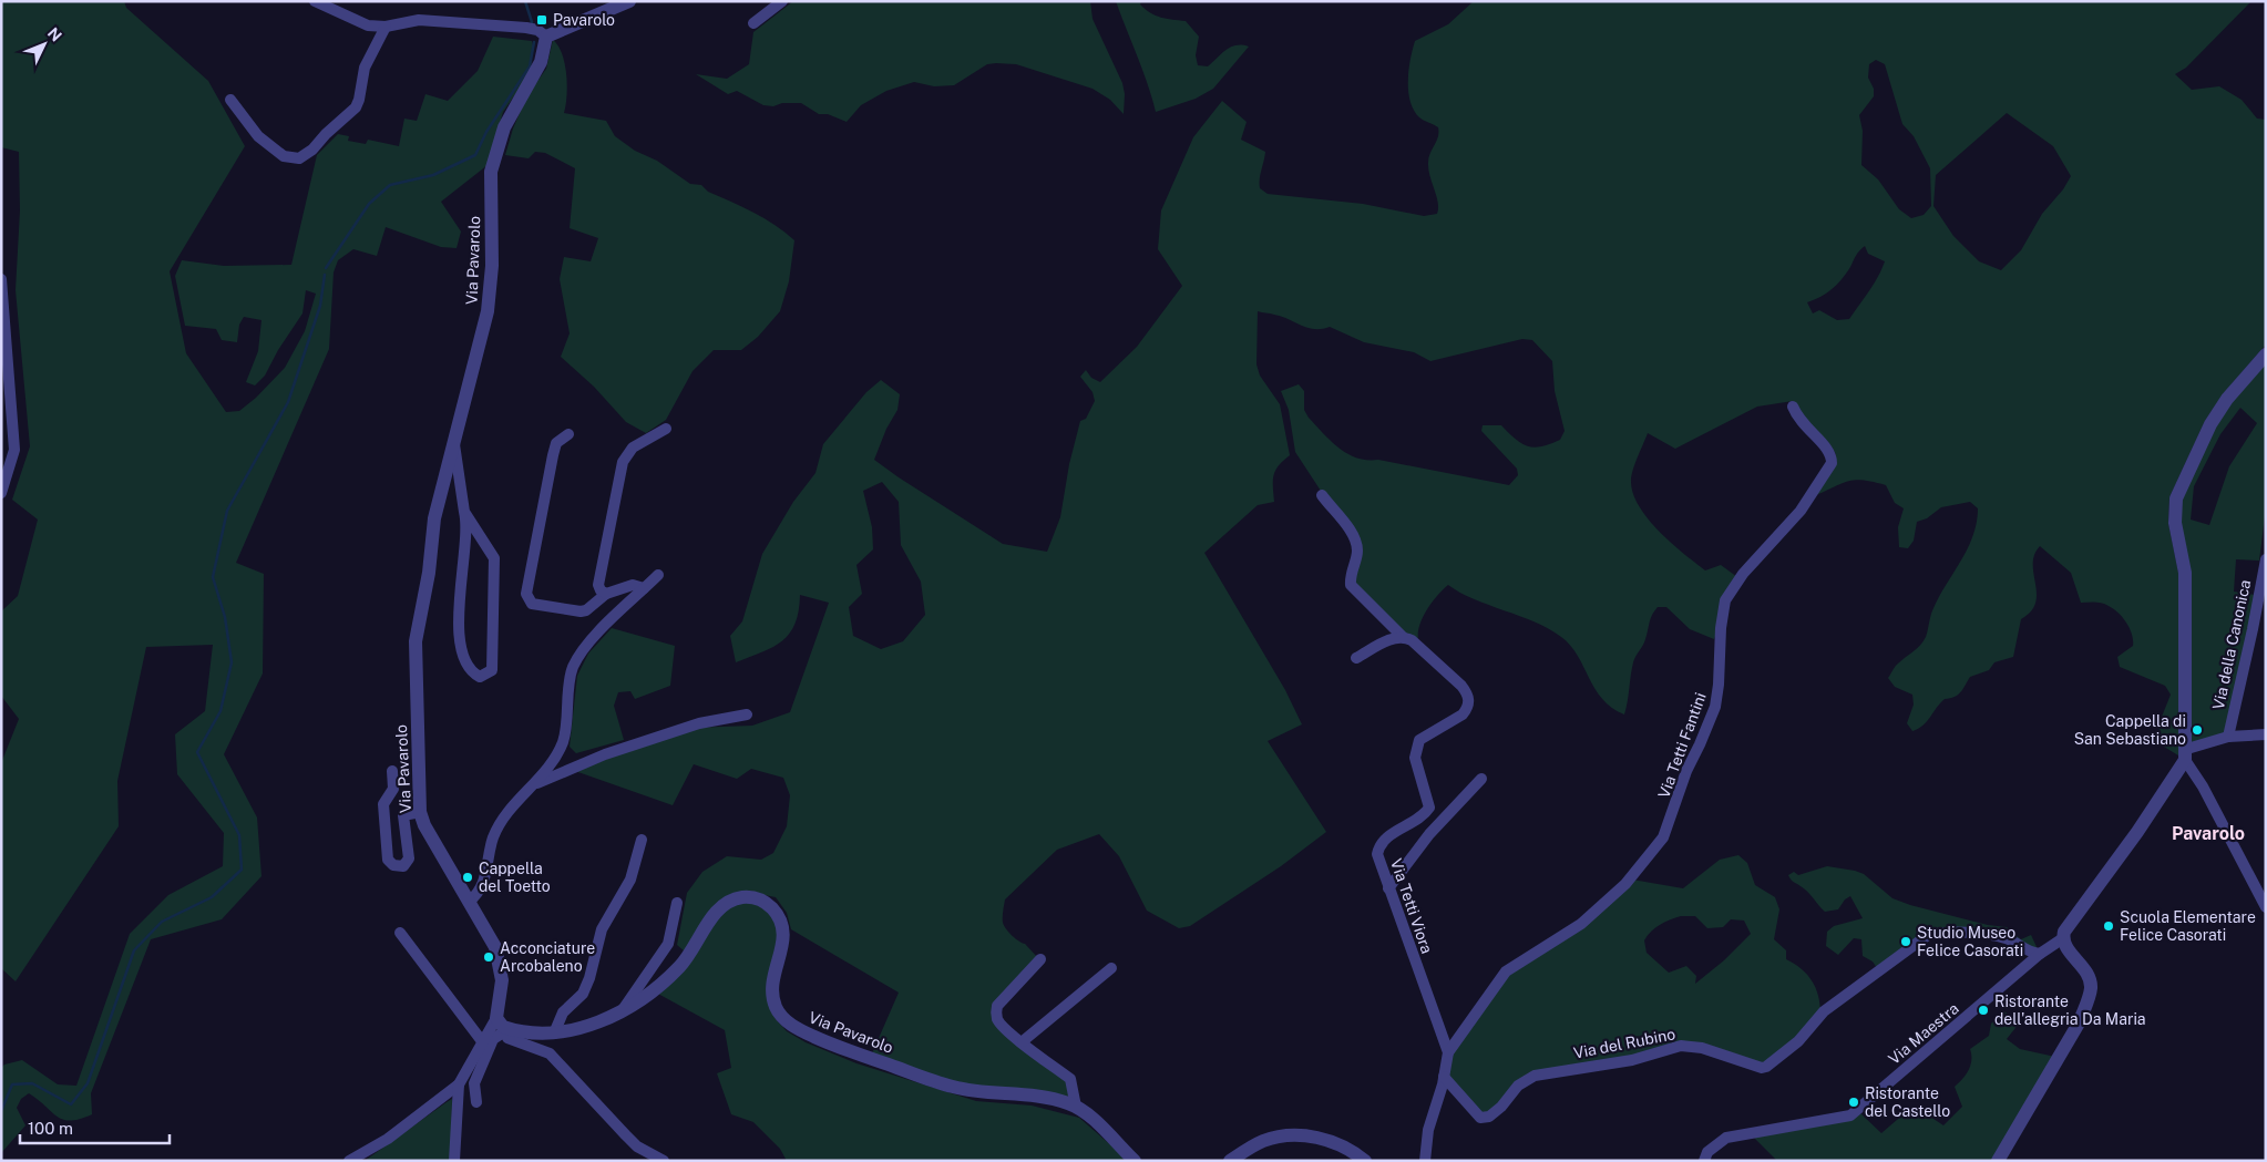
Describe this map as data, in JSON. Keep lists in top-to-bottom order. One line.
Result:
{"streets":{"street":["Via Pavarolo","Via della Canonica","Via Tetti Fantini","Via Tetti Viora","Via Maestra","Via del Rubino"]},"crossings":[["Via Tetti Fantini","Via Tetti Viora"],["Via Maestra","Via del Rubino"]],"districts":["Pavarolo"],"places":{"transit":["Pavarolo"],"other":["Cappella di San Sebastiano","Cappella del Toetto","Scuola Elementare Felice Casorati","Studio Museo Felice Casorati","Acconciature Arcobaleno","Ristorante dell'allegria Da Maria","Ristorante del Castello"]},"scale_bar":"100 m","north":"top right"}
